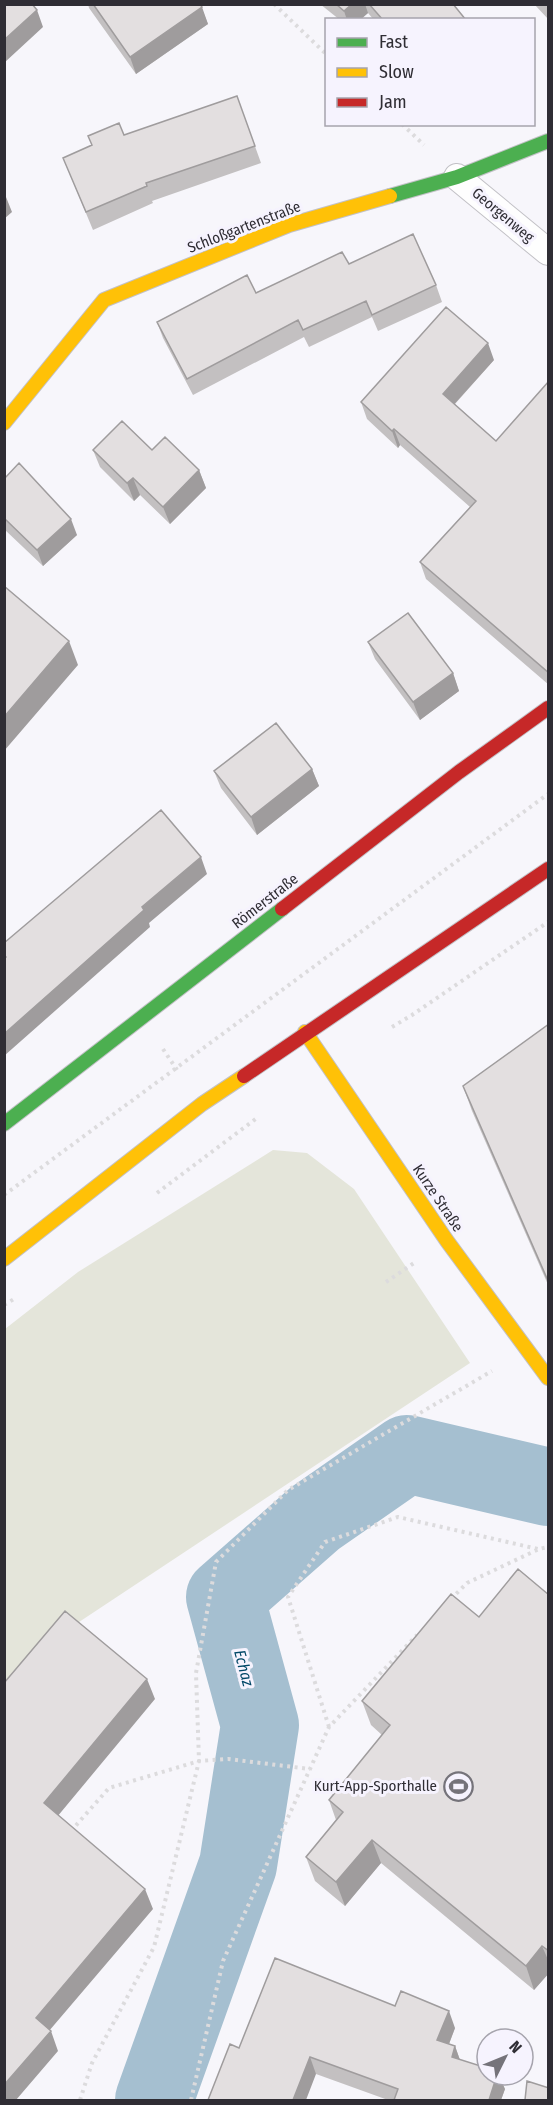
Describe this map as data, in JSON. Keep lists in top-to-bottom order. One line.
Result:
{"streets":{"street":["Schloßgartenstraße","Römerstraße","Kurze Straße"],"lane":["Georgenweg"]},"crossings":[["Georgenweg","Schloßgartenstraße"]],"water":["Echaz"],"places":{"sports":["Kurt-App-Sporthalle"]},"legend":["Fast","Slow","Jam"],"north":"top right"}
